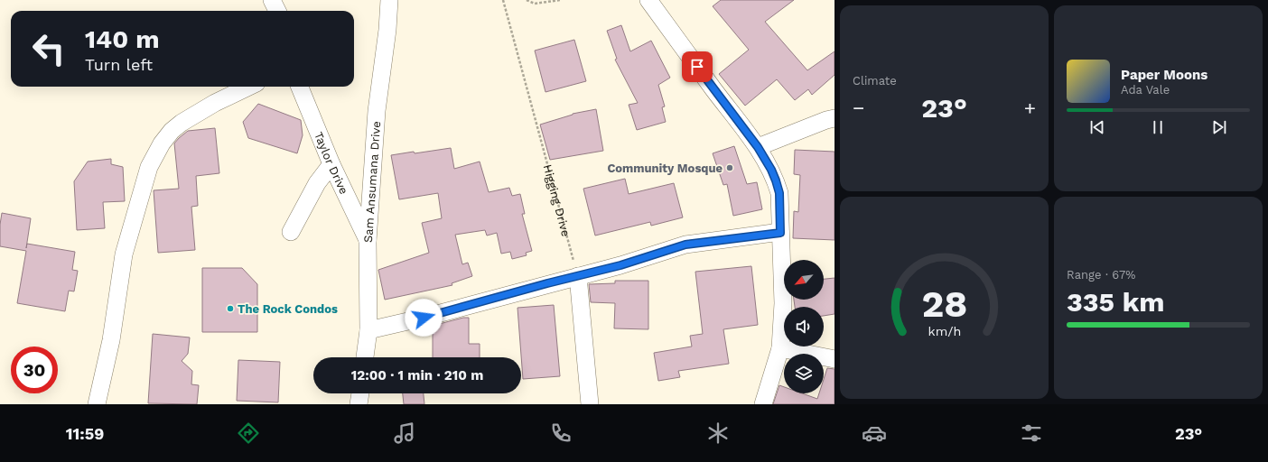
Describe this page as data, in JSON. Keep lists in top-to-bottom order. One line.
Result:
{"streets":{"street":["Taylor Drive","Sam Ansumana Drive"],"path":["Higging Drive"]},"crossings":[["Taylor Drive","Sam Ansumana Drive"]],"places":["Community Mosque","The Rock Condos"],"north":"bottom left","page":{"tile":["Climate",["Range · 67%","335 km"]],"turn":["140 m","Turn left"],"song":["Paper Moons","Ada Vale"],"heat":["−","23°","+"],"limit":"30","trip":"12:00 · 1 min · 210 m","tabs":["11:59","23°"],"gauge":["28","km/h"]}}
